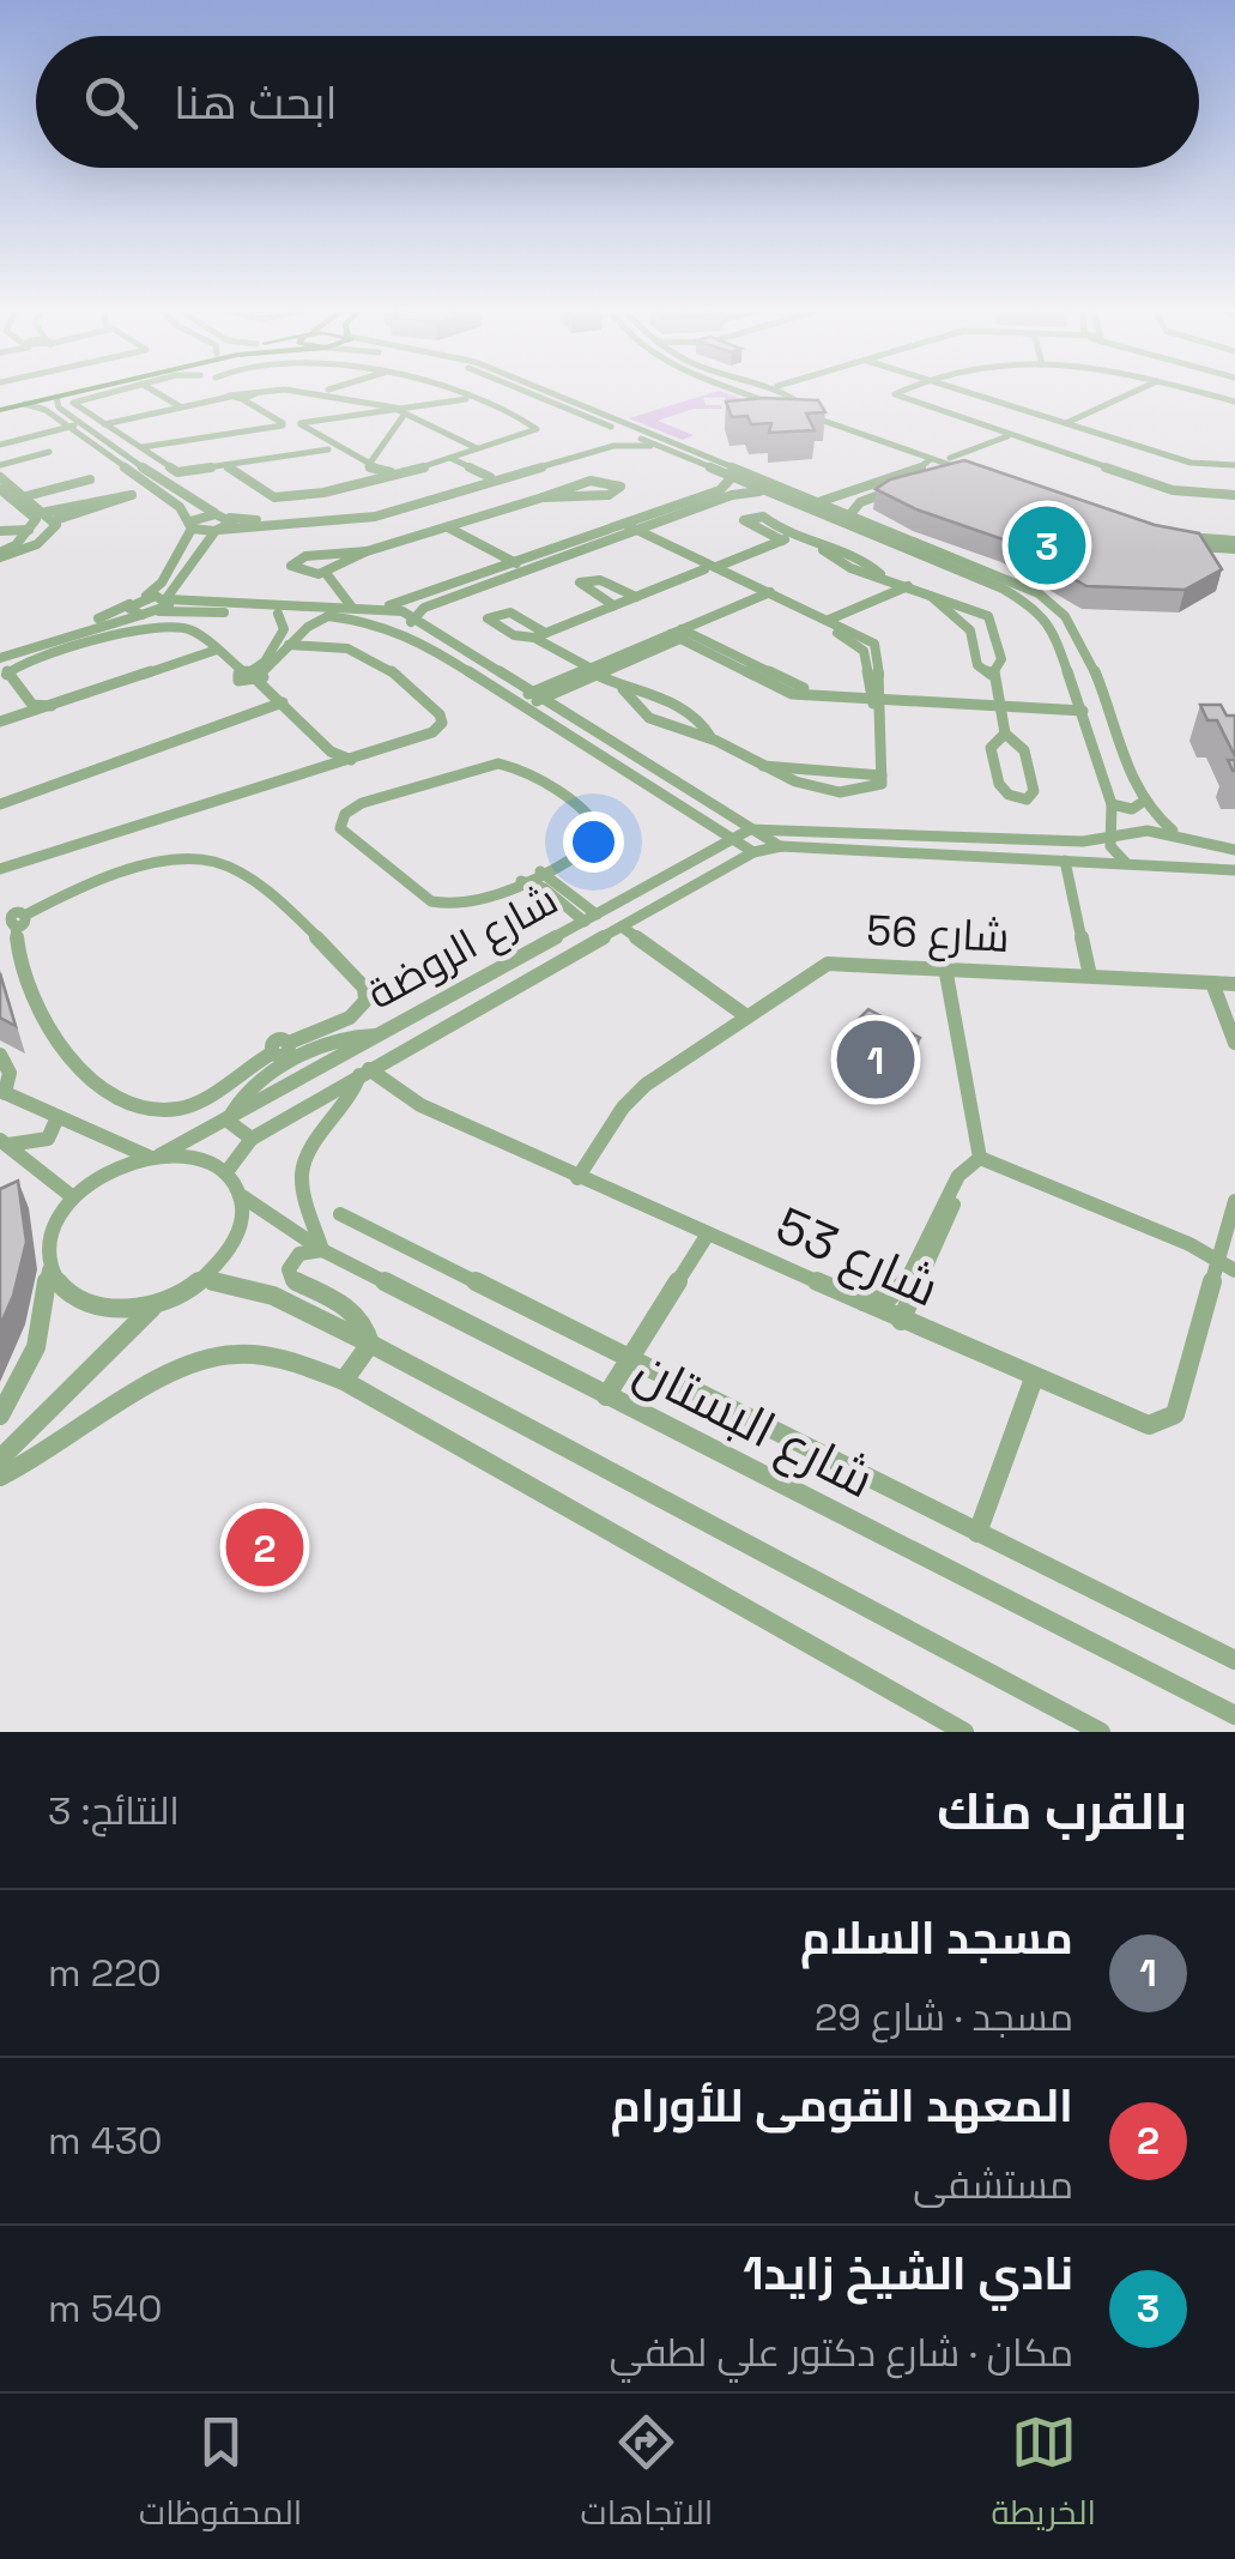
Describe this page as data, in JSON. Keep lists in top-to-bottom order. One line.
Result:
{"streets":{"street":["شارع 56","شارع الروضة","شارع 53","شارع البستان"]},"crossings":[["شارع 56","شارع 53"],["شارع الروضة","شارع 53"],["شارع الروضة","شارع البستان"]],"page":{"search":"ابحث هنا","pins":["3","1","2"],"heading":["بالقرب منك","النتائج: 3"],"list":[{"mark":"1","name":"مسجد السلام","note":"مسجد · شارع 29","value":"220 m"},{"mark":"2","name":"المعهد القومى للأورام","note":"مستشفى","value":"430 m"},{"mark":"3","name":"نادي الشيخ زايد1","note":"مكان · شارع دكتور علي لطفي","value":"540 m"}],"nav":["الخريطة","الاتجاهات","المحفوظات"]}}
